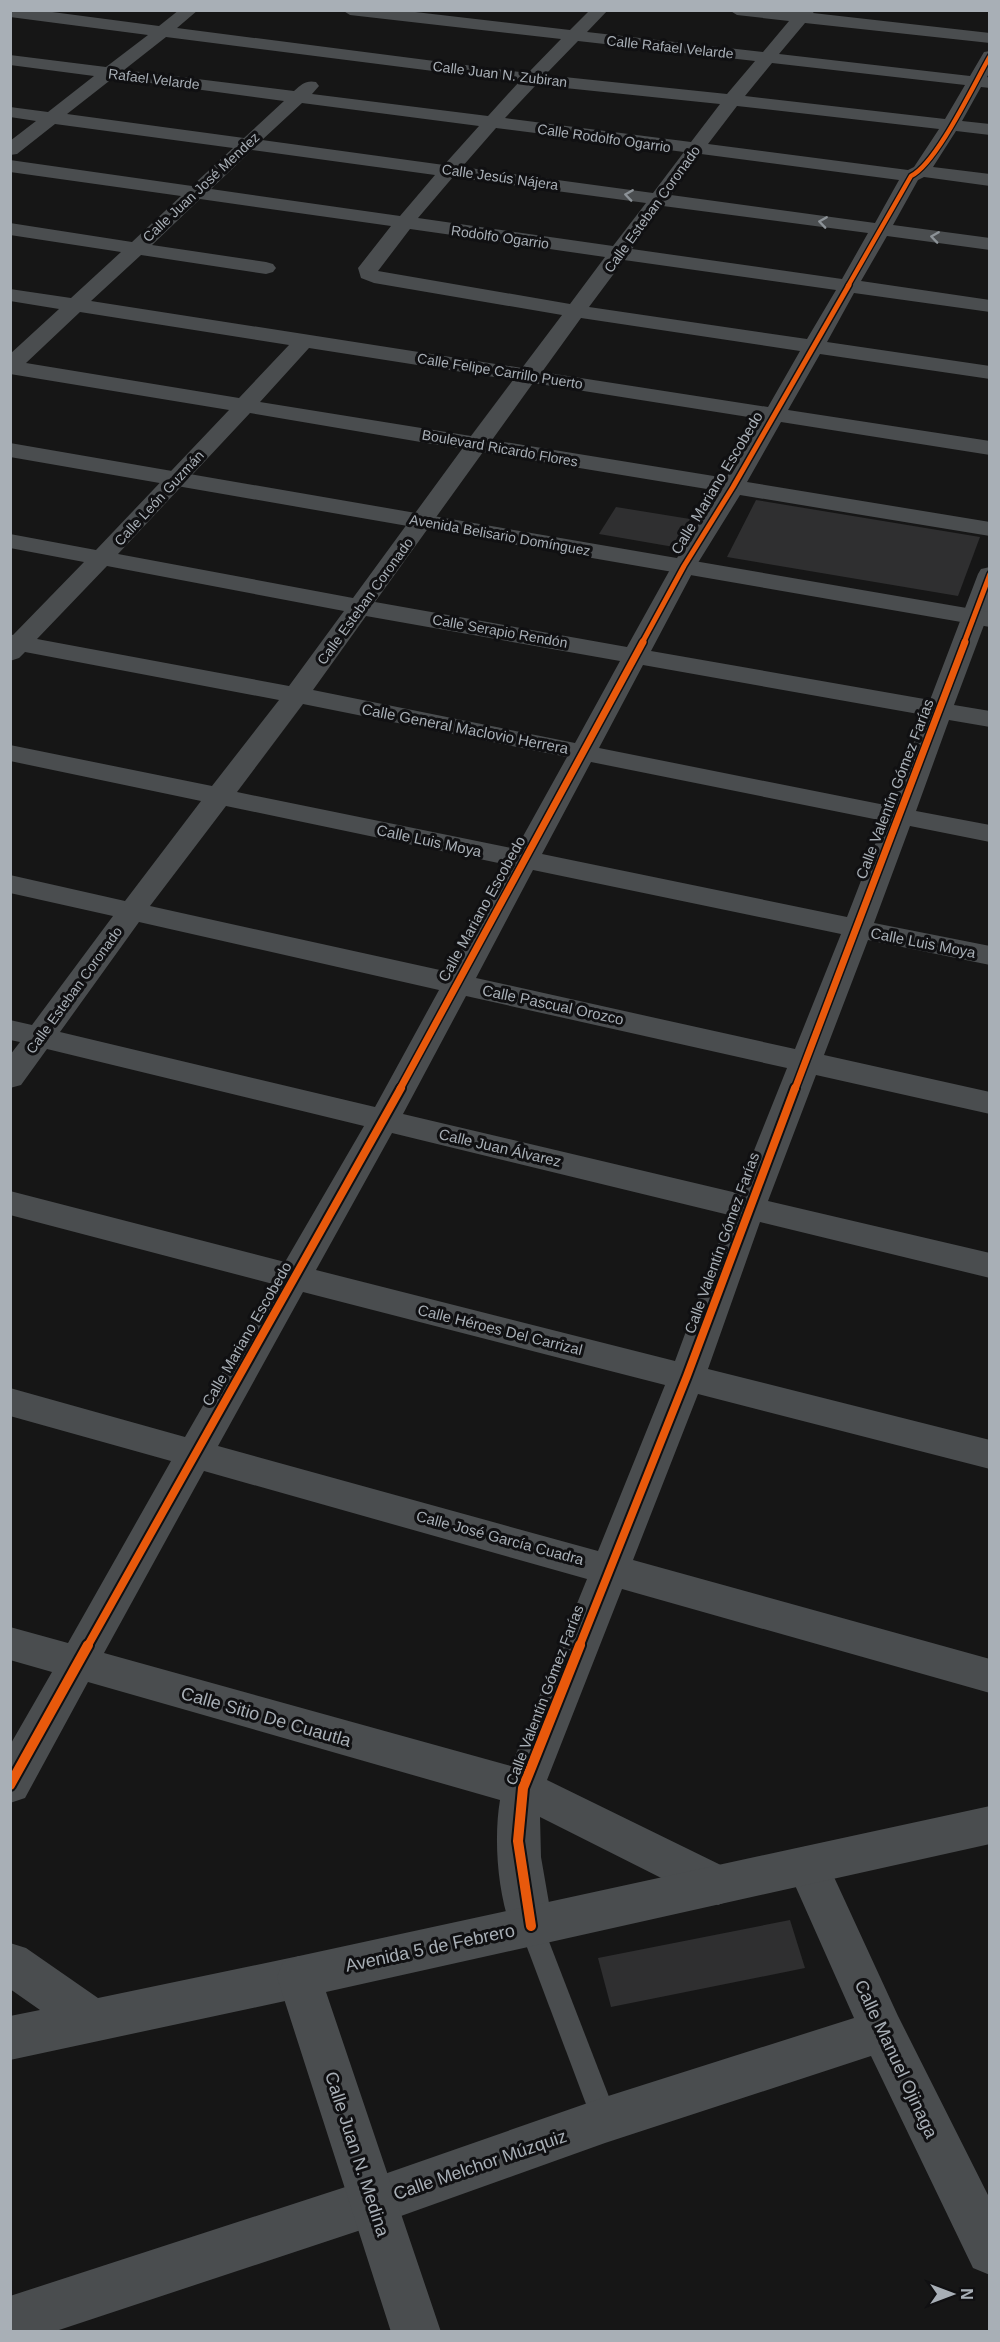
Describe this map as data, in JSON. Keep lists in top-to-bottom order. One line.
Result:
{"streets":{"street":["Calle Rafael Velarde","Calle Juan N. Zubiran","Rafael Velarde","Calle Rodolfo Ogarrio","Calle Jesús Nájera","Calle Juan José Mendez","Calle Esteban Coronado","Rodolfo Ogarrio","Calle Felipe Carrillo Puerto","Boulevard Ricardo Flores","Calle Mariano Escobedo","Calle León Guzmán","Avenida Belisario Domínguez","Calle Serapio Rendón","Calle General Maclovio Herrera","Calle Valentín Gómez Farías","Calle Luis Moya","Calle Pascual Orozco","Calle Juan Álvarez","Calle Héroes Del Carrizal","Calle José García Cuadra","Calle Sitio De Cuautla","Avenida 5 de Febrero","Calle Manuel Ojinaga","Calle Juan N. Medina","Calle Melchor Múzquiz"]},"crossings":[["Calle Rafael Velarde","Calle Juan José Mendez"],["Calle Rafael Velarde","Calle Esteban Coronado"],["Calle Rafael Velarde","Calle Mariano Escobedo"],["Calle Juan N. Zubiran","Calle Juan José Mendez"],["Calle Juan N. Zubiran","Calle Esteban Coronado"],["Calle Juan N. Zubiran","Calle Mariano Escobedo"],["Rafael Velarde","Calle Rodolfo Ogarrio"],["Rafael Velarde","Calle Juan José Mendez"],["Calle Rodolfo Ogarrio","Calle Juan José Mendez"],["Calle Rodolfo Ogarrio","Calle Esteban Coronado"],["Calle Rodolfo Ogarrio","Calle Mariano Escobedo"],["Calle Jesús Nájera","Calle Juan José Mendez"],["Calle Jesús Nájera","Calle Esteban Coronado"],["Calle Jesús Nájera","Calle Mariano Escobedo"],["Calle Juan José Mendez","Rodolfo Ogarrio"],["Calle Juan José Mendez","Calle Felipe Carrillo Puerto"],["Calle Juan José Mendez","Boulevard Ricardo Flores"],["Calle Esteban Coronado","Rodolfo Ogarrio"],["Calle Esteban Coronado","Calle Felipe Carrillo Puerto"],["Calle Esteban Coronado","Boulevard Ricardo Flores"],["Calle Esteban Coronado","Avenida Belisario Domínguez"],["Calle Esteban Coronado","Calle Serapio Rendón"],["Calle Esteban Coronado","Calle General Maclovio Herrera"],["Calle Esteban Coronado","Calle Luis Moya"],["Calle Esteban Coronado","Calle Pascual Orozco"],["Calle Esteban Coronado","Calle Juan Álvarez"],["Rodolfo Ogarrio","Calle Mariano Escobedo"],["Calle Felipe Carrillo Puerto","Calle Mariano Escobedo"],["Calle Felipe Carrillo Puerto","Calle León Guzmán"],["Boulevard Ricardo Flores","Calle Mariano Escobedo"],["Boulevard Ricardo Flores","Calle León Guzmán"],["Calle Mariano Escobedo","Avenida Belisario Domínguez"],["Calle Mariano Escobedo","Calle Serapio Rendón"],["Calle Mariano Escobedo","Calle General Maclovio Herrera"],["Calle Mariano Escobedo","Calle Luis Moya"],["Calle Mariano Escobedo","Calle Pascual Orozco"],["Calle Mariano Escobedo","Calle Juan Álvarez"],["Calle Mariano Escobedo","Calle Héroes Del Carrizal"],["Calle Mariano Escobedo","Calle José García Cuadra"],["Calle Mariano Escobedo","Calle Sitio De Cuautla"],["Calle León Guzmán","Avenida Belisario Domínguez"],["Calle León Guzmán","Calle Serapio Rendón"],["Calle León Guzmán","Calle General Maclovio Herrera"],["Avenida Belisario Domínguez","Calle Valentín Gómez Farías"],["Calle Serapio Rendón","Calle Valentín Gómez Farías"],["Calle General Maclovio Herrera","Calle Valentín Gómez Farías"],["Calle Valentín Gómez Farías","Calle Luis Moya"],["Calle Valentín Gómez Farías","Calle Pascual Orozco"],["Calle Valentín Gómez Farías","Calle Juan Álvarez"],["Calle Valentín Gómez Farías","Calle Héroes Del Carrizal"],["Calle Valentín Gómez Farías","Calle José García Cuadra"],["Calle Valentín Gómez Farías","Calle Sitio De Cuautla"],["Calle Valentín Gómez Farías","Avenida 5 de Febrero"],["Calle Valentín Gómez Farías","Calle Melchor Múzquiz"],["Calle Sitio De Cuautla","Avenida 5 de Febrero"],["Avenida 5 de Febrero","Calle Manuel Ojinaga"],["Avenida 5 de Febrero","Calle Juan N. Medina"],["Calle Manuel Ojinaga","Calle Melchor Múzquiz"],["Calle Juan N. Medina","Calle Melchor Múzquiz"]],"north":"right"}
